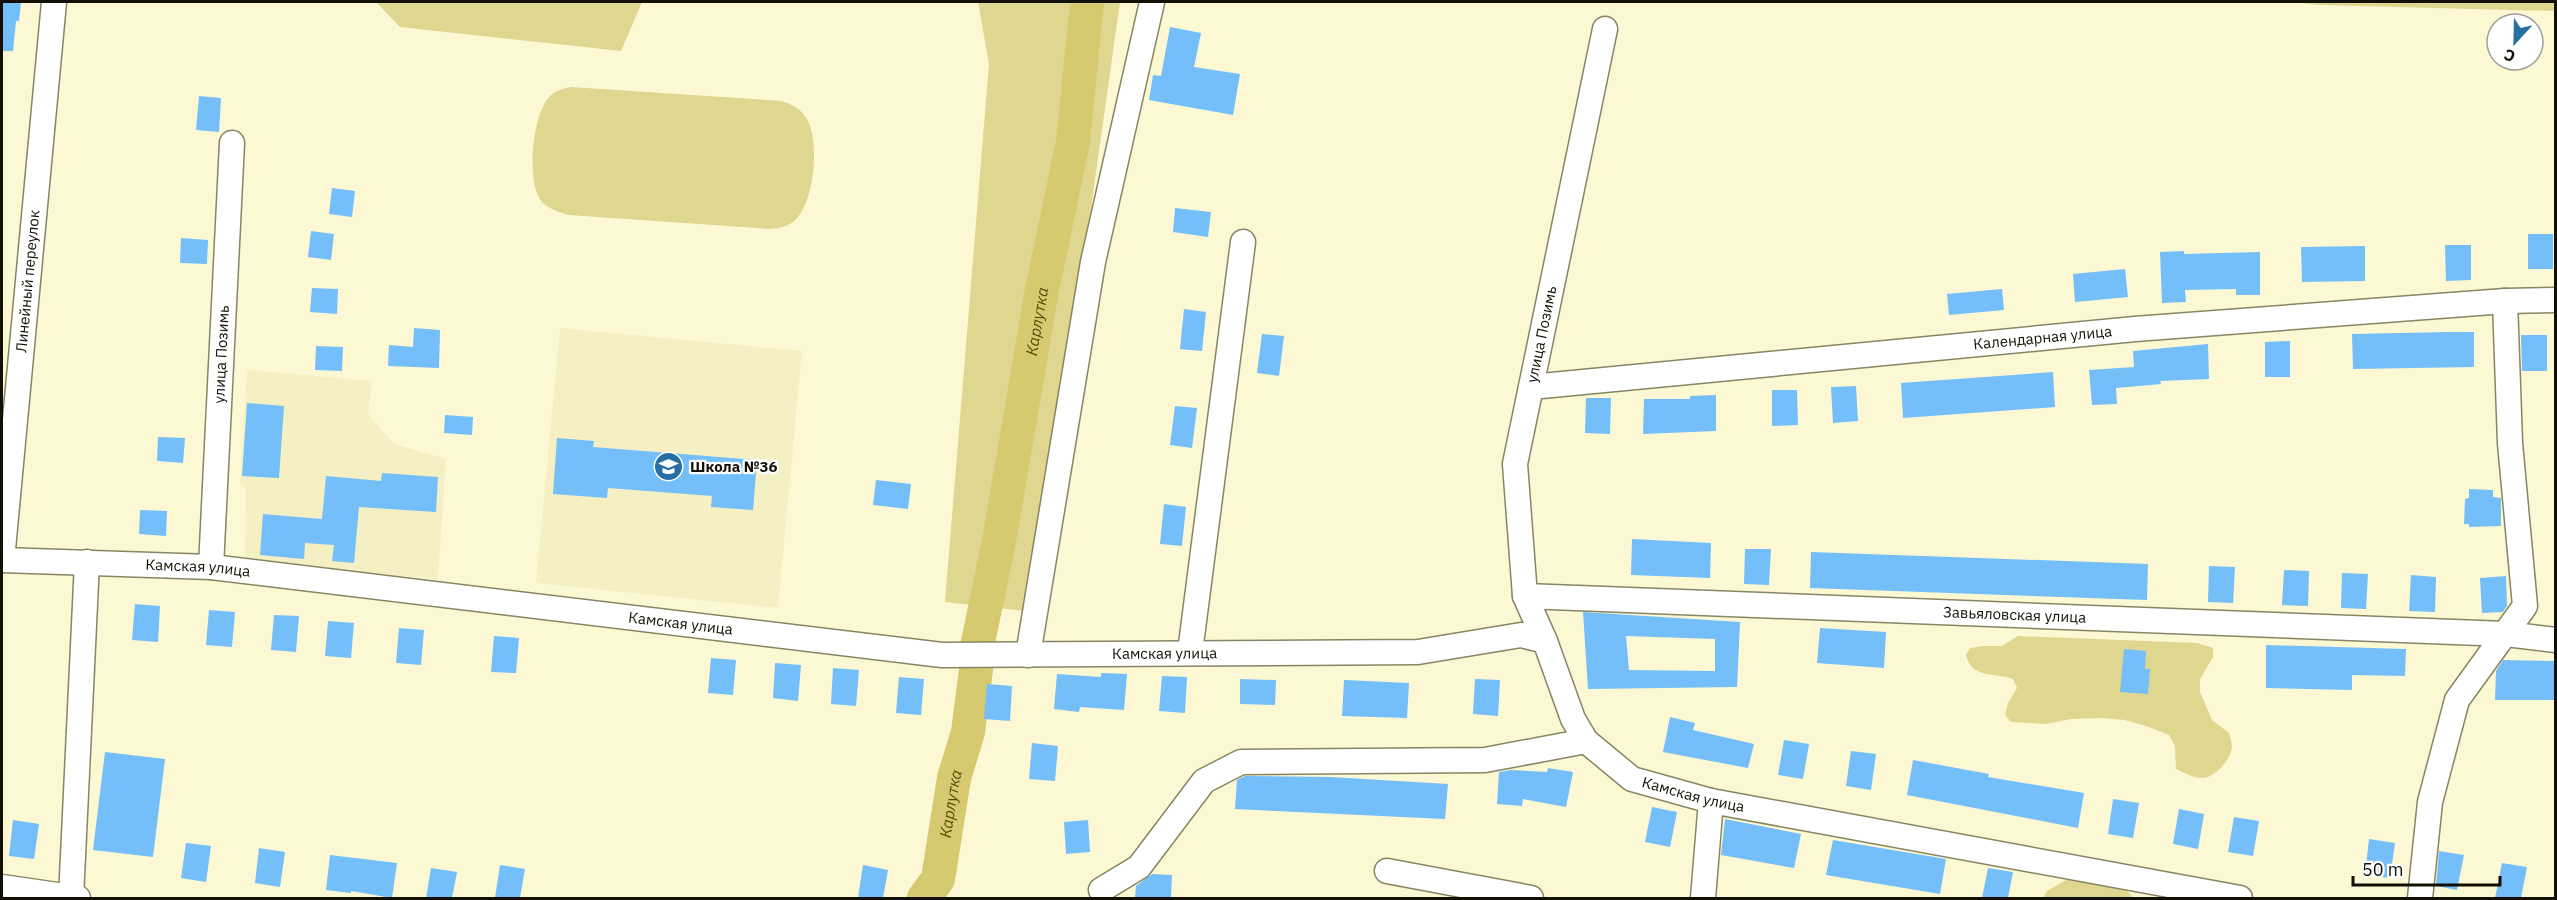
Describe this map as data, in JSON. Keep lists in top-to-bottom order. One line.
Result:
{"streets":{"street":["Линейный переулок","улица Позимь","Календарная улица","Камская улица","Завьяловская улица"]},"crossings":[["Линейный переулок","Камская улица"],["улица Позимь","Календарная улица"],["улица Позимь","Камская улица"],["улица Позимь","Завьяловская улица"]],"water":["Карлутка"],"places":{"school or university":["Школа №36"]},"scale_bar":"50 m","north":"bottom"}
